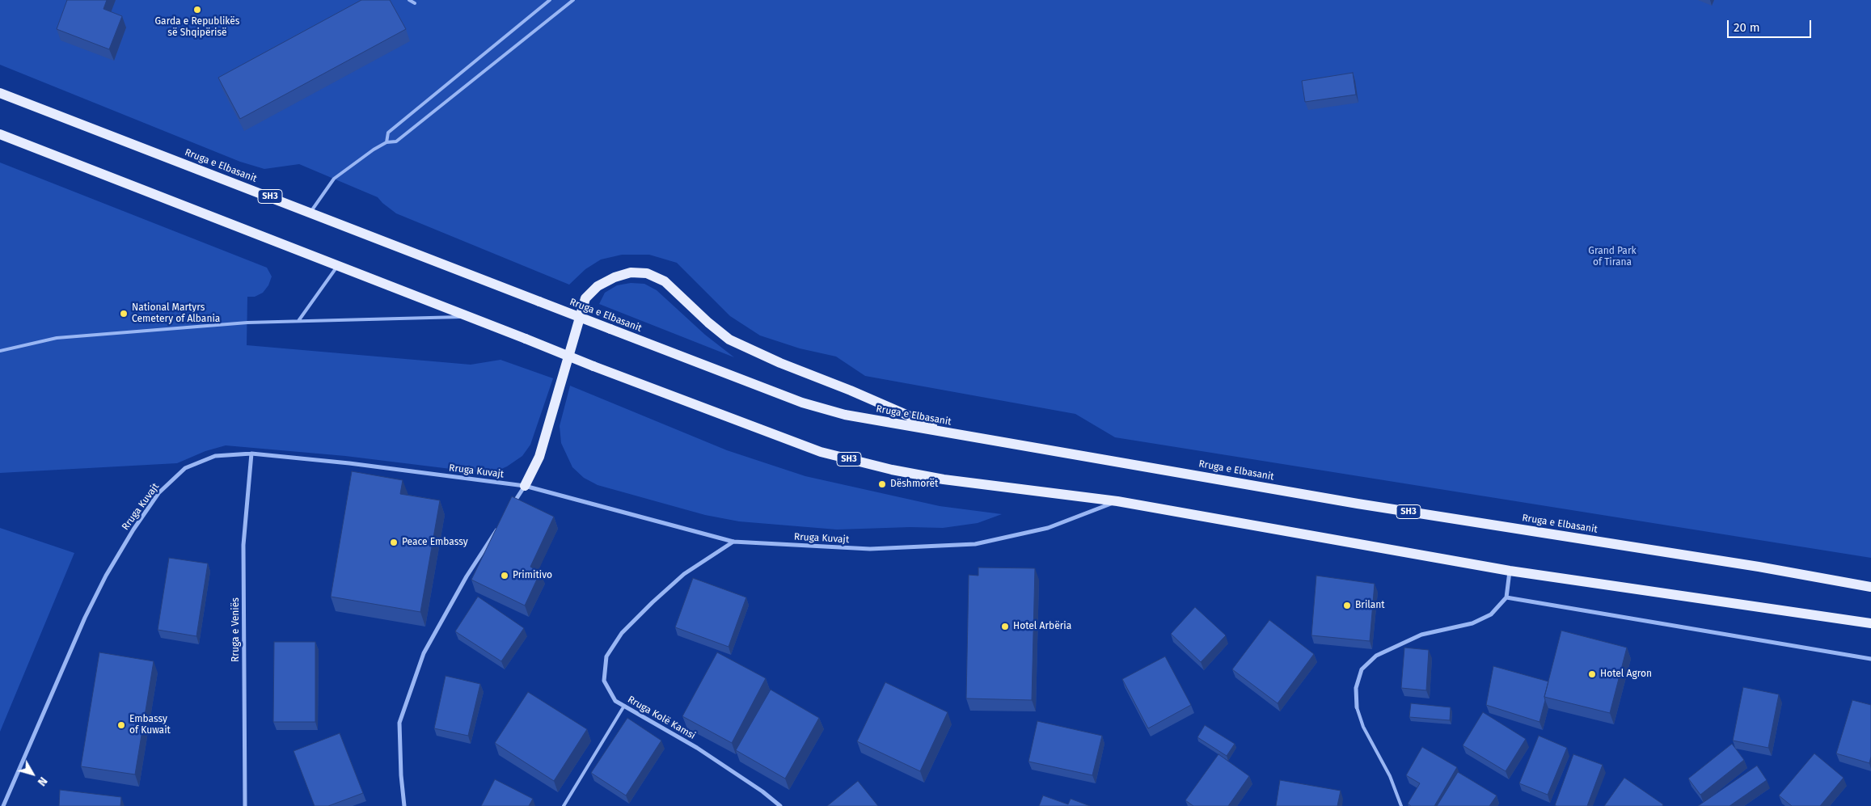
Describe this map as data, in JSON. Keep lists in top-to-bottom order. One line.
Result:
{"streets":{"main road":["Rruga e Elbasanit","SH3"],"street":["Rruga Kuvajt","Rruga e Veniës","Rruga Kolë Kamsi"]},"crossings":[["SH3","Rruga Kuvajt"],["Rruga Kuvajt","Rruga e Veniës"],["Rruga Kuvajt","Rruga Kolë Kamsi"]],"parks":["Grand Park of Tirana"],"places":["Garda e Republikës së Shqipërisë","National Martyrs Cemetery of Albania","Dëshmorët","Peace Embassy","Primitivo","Brilant","Hotel Arbëria","Hotel Agron","Embassy of Kuwait"],"scale_bar":"20 m","north":"bottom right"}
